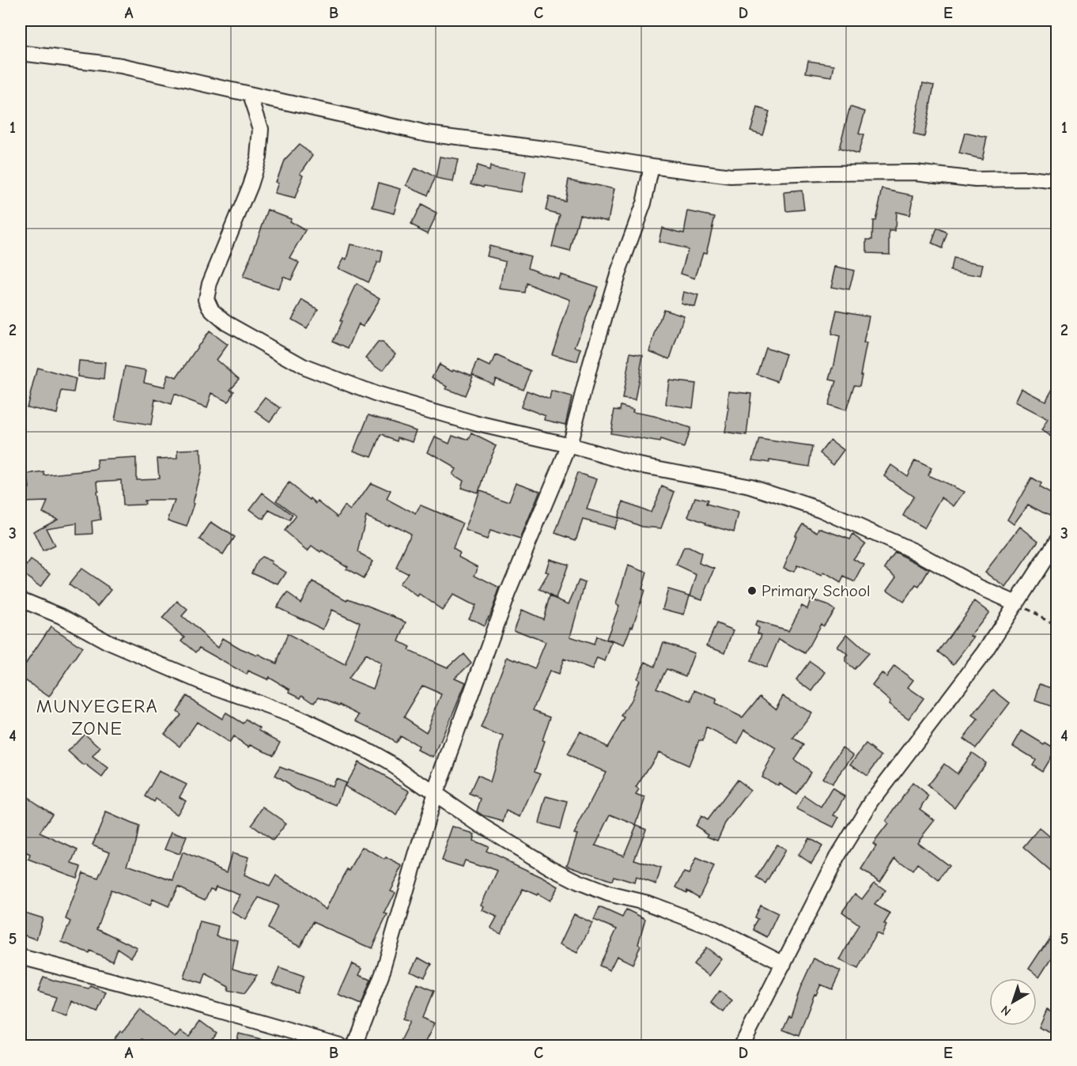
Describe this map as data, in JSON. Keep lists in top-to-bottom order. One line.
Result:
{"districts":["MUNYEGERA ZONE"],"places":["Primary School"],"north":"bottom left","grid":{"columns":["A","B","C","D","E"],"rows":["1","2","3","4","5"]}}
